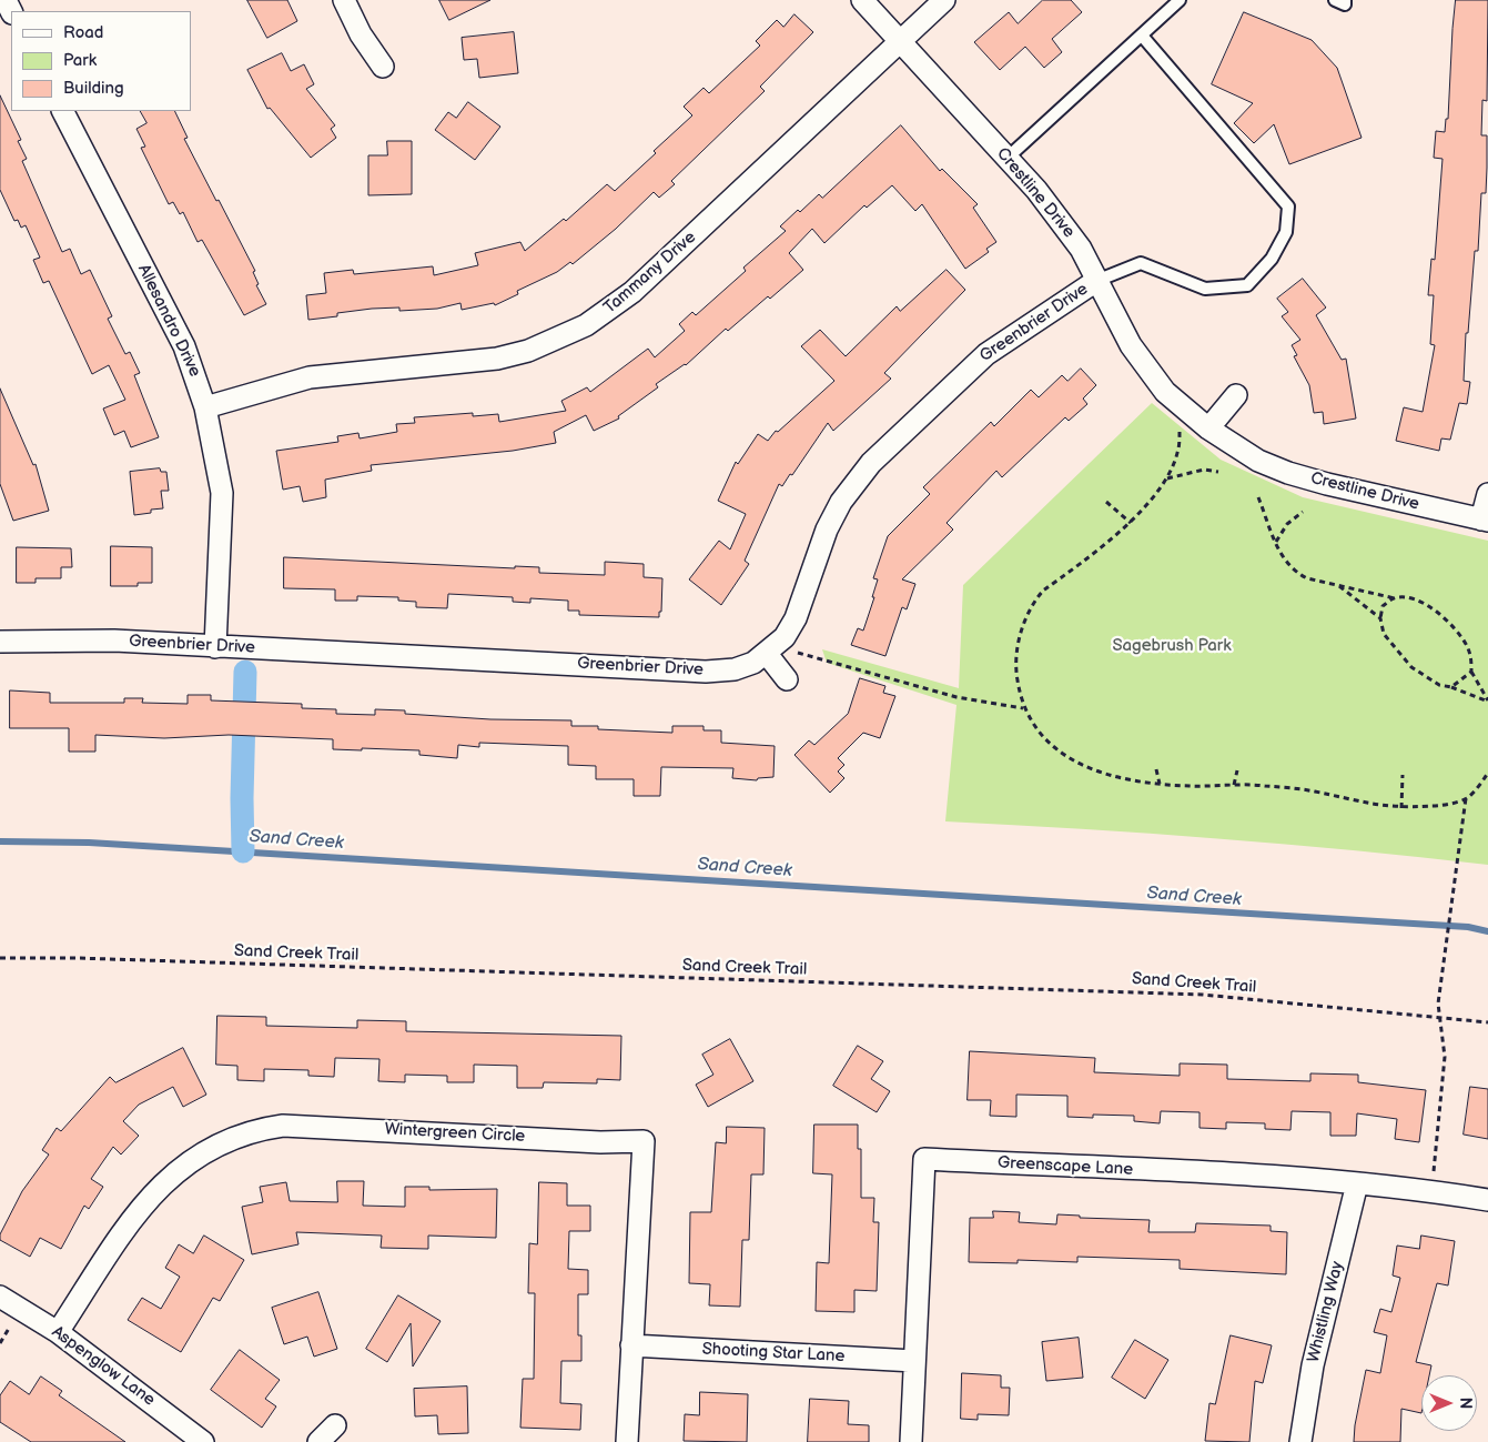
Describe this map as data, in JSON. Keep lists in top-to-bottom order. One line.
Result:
{"streets":{"street":["Crestline Drive","Tammany Drive","Allesandro Drive","Greenbrier Drive","Wintergreen Circle","Greenscape Lane","Whistling Way","Shooting Star Lane","Aspenglow Lane"],"path":["Sand Creek Trail"]},"crossings":[["Crestline Drive","Tammany Drive"],["Crestline Drive","Greenbrier Drive"],["Tammany Drive","Allesandro Drive"],["Allesandro Drive","Greenbrier Drive"],["Wintergreen Circle","Shooting Star Lane"],["Wintergreen Circle","Aspenglow Lane"],["Greenscape Lane","Whistling Way"],["Greenscape Lane","Shooting Star Lane"]],"water":["Sand Creek"],"parks":["Sagebrush Park"],"legend":["Road","Park","Building"],"north":"right"}
